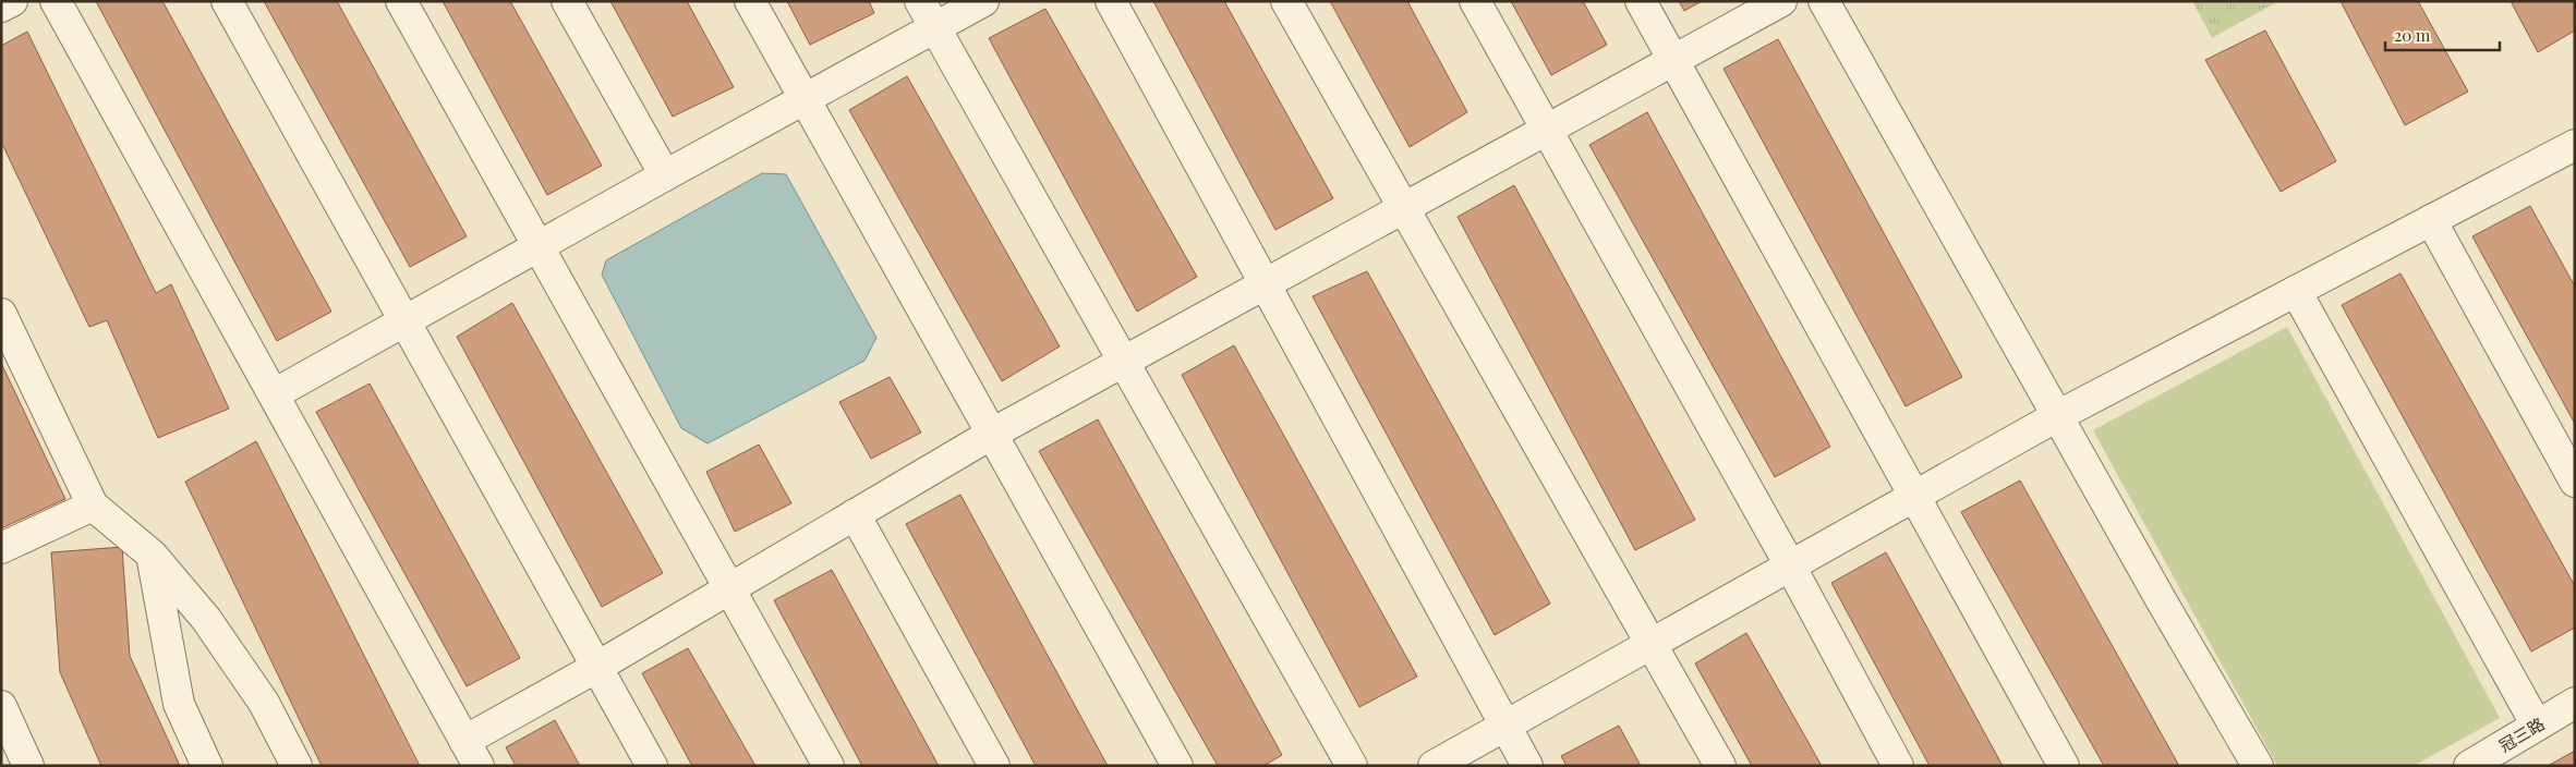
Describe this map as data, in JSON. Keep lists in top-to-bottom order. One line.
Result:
{"streets":{"street":["冠三路"]},"scale_bar":"20 m"}
